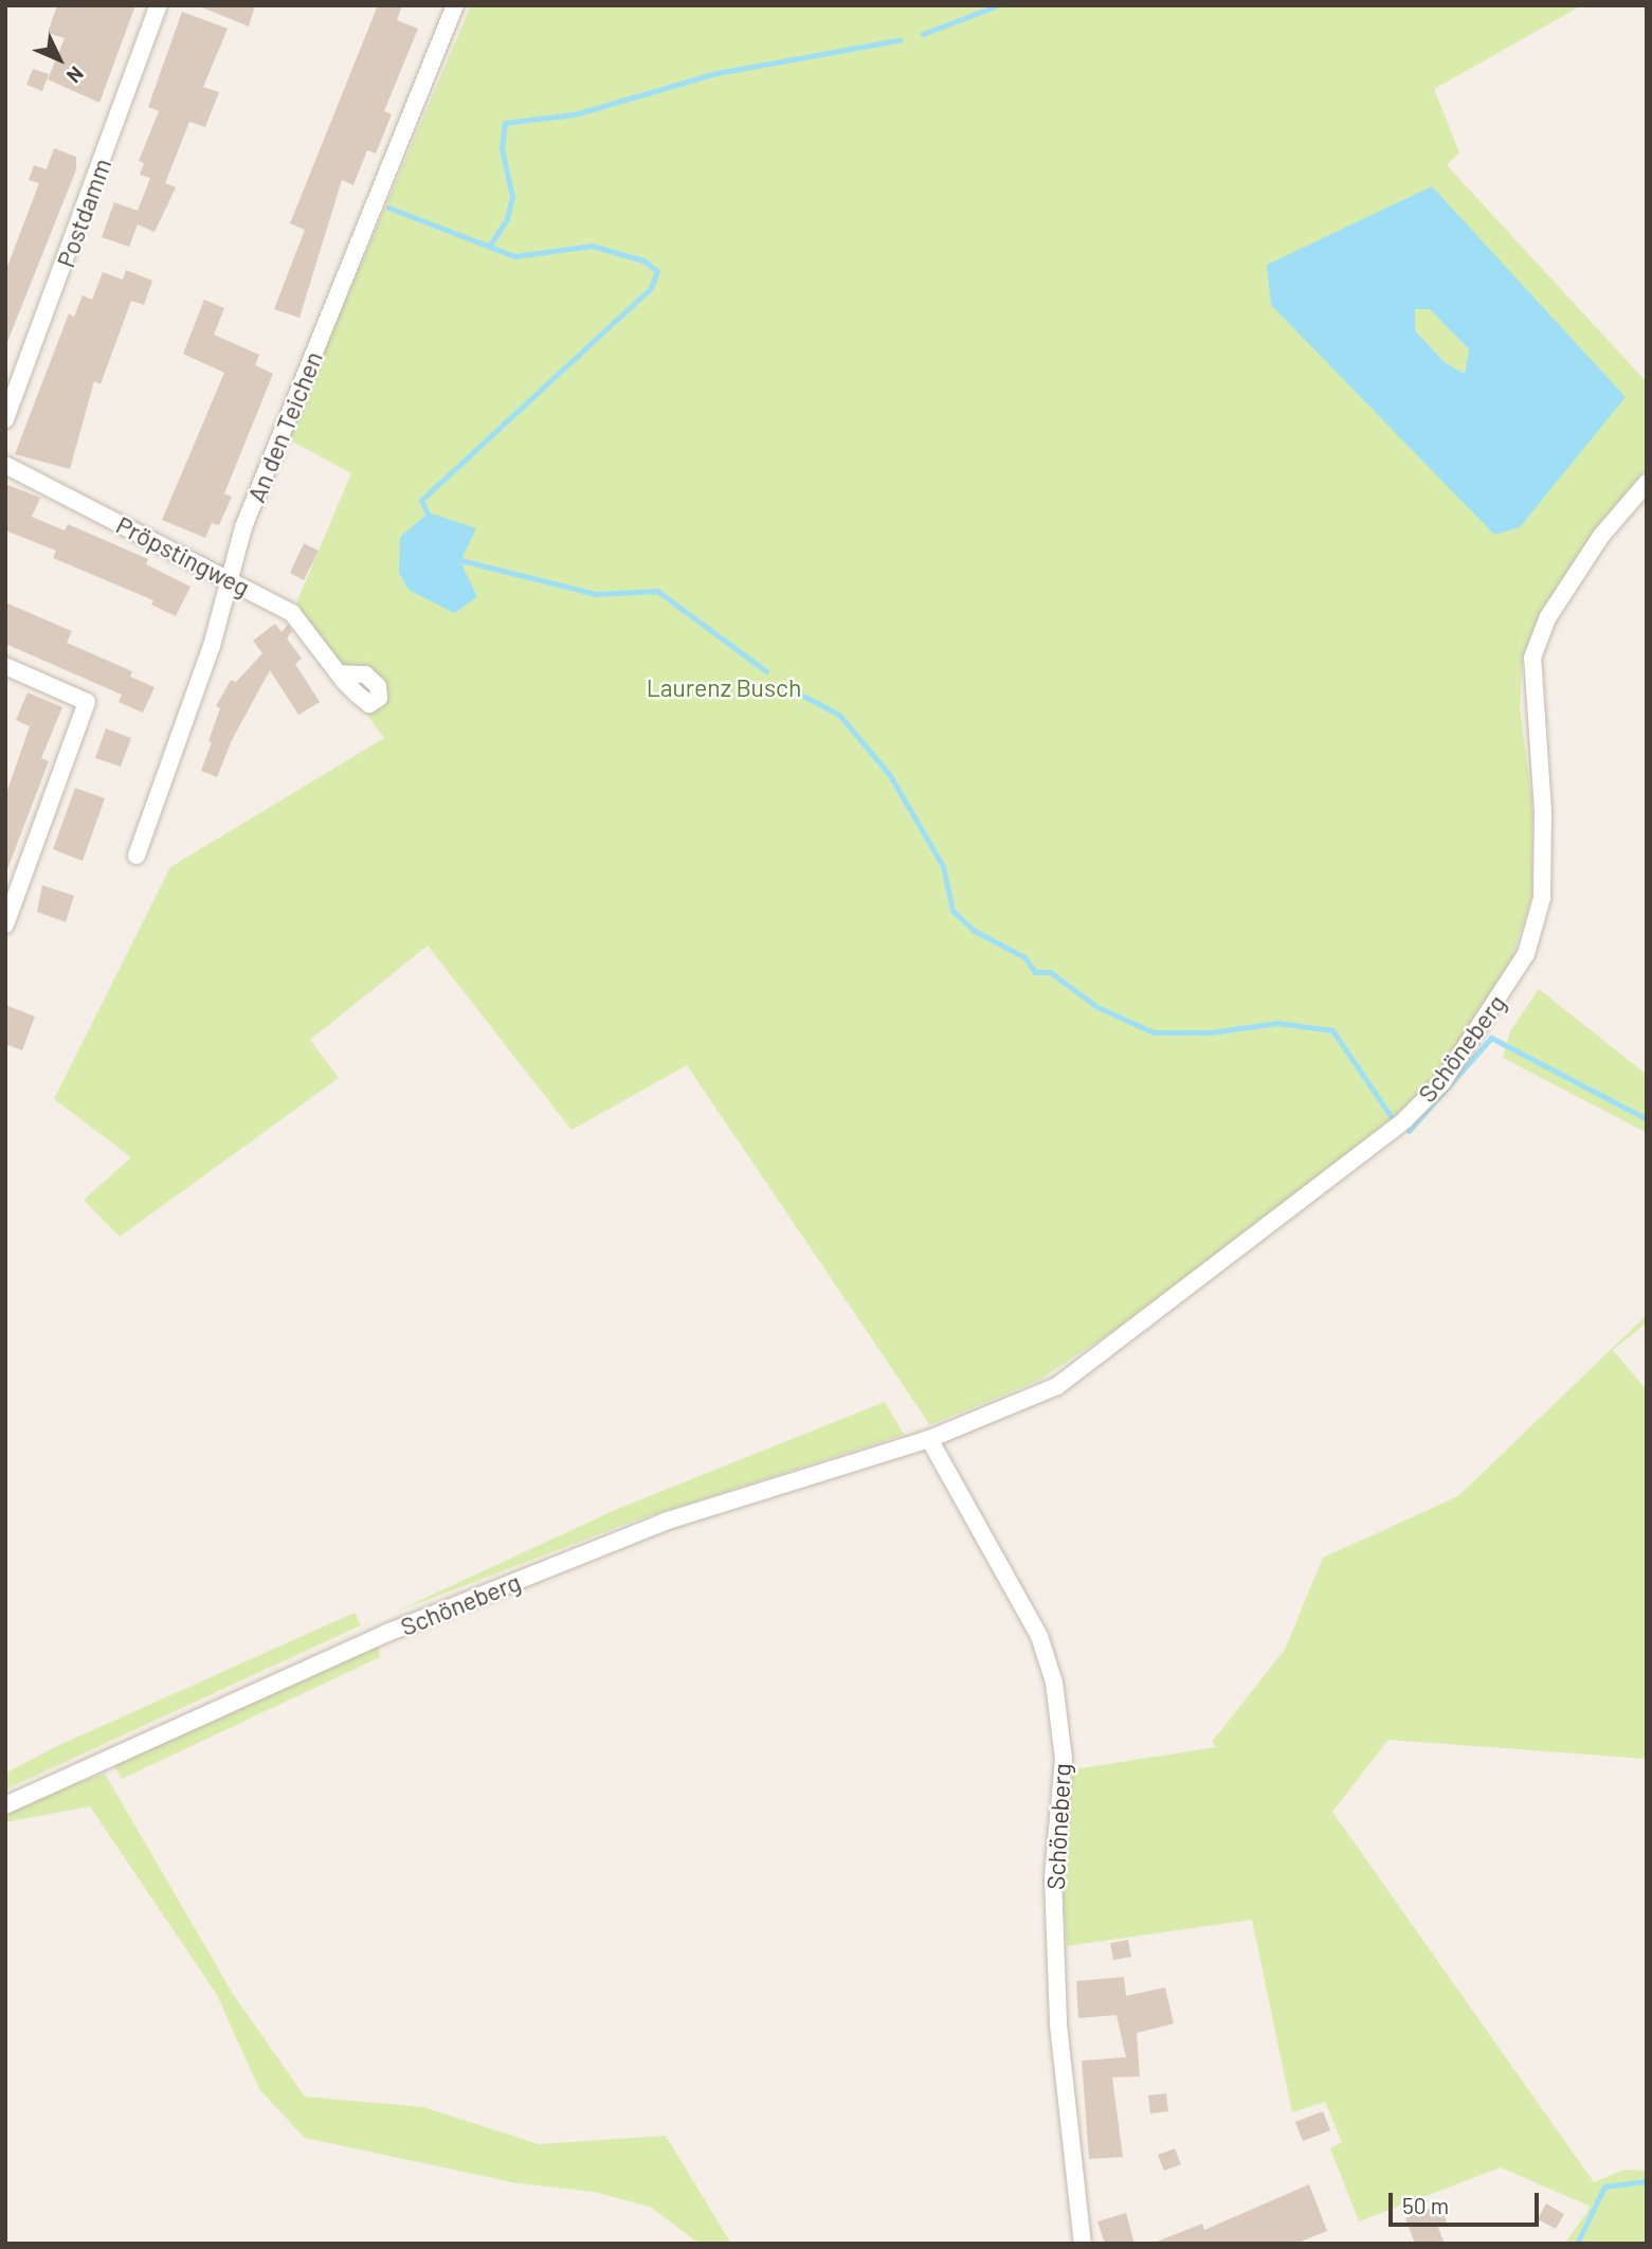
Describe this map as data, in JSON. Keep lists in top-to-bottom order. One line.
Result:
{"streets":{"street":["Postdamm","An den Teichen","Pröpstingweg","Schöneberg"]},"crossings":[["An den Teichen","Pröpstingweg"]],"parks":["Laurenz Busch"],"scale_bar":"50 m","north":"bottom right"}
